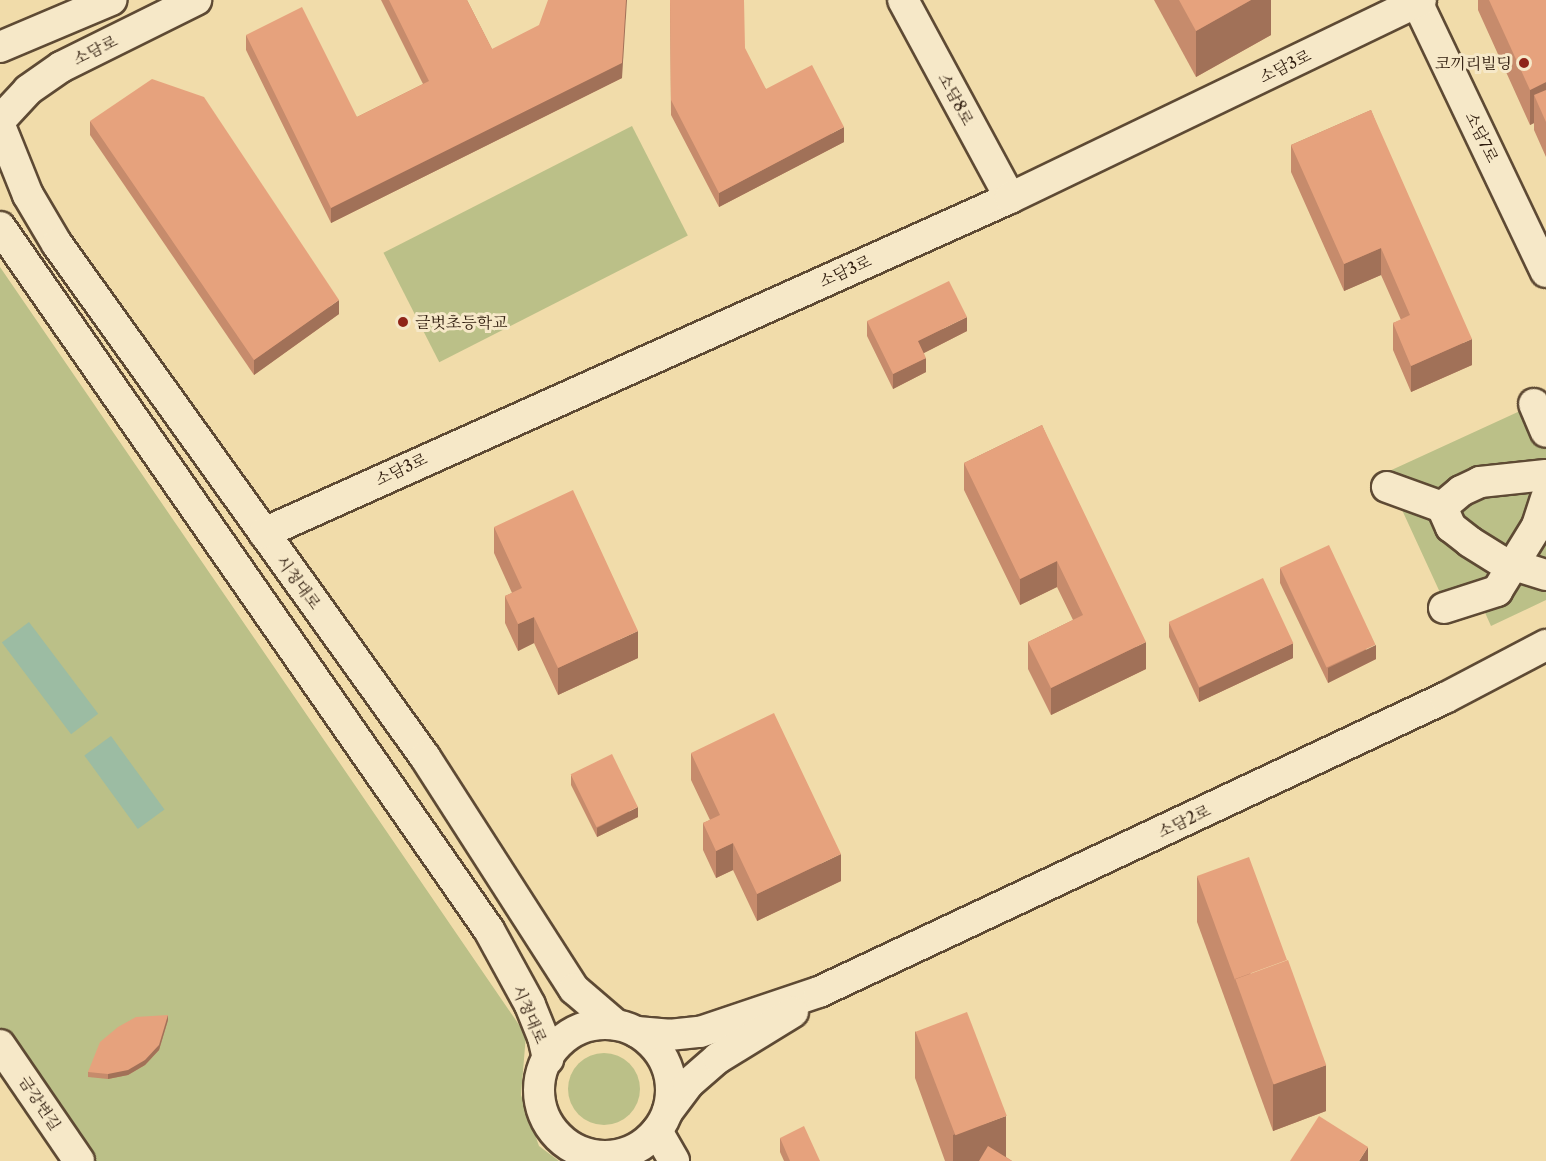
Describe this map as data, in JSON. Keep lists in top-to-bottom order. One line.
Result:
{"streets":{"street":["소담로","소담3로","소담8로","소담7로","시청대로","소담2로","금강변길"]},"crossings":[["소담로","시청대로"],["소담3로","소담8로"],["소담3로","소담7로"],["소담3로","시청대로"]],"places":["코끼리빌딩","글벗초등학교"]}
